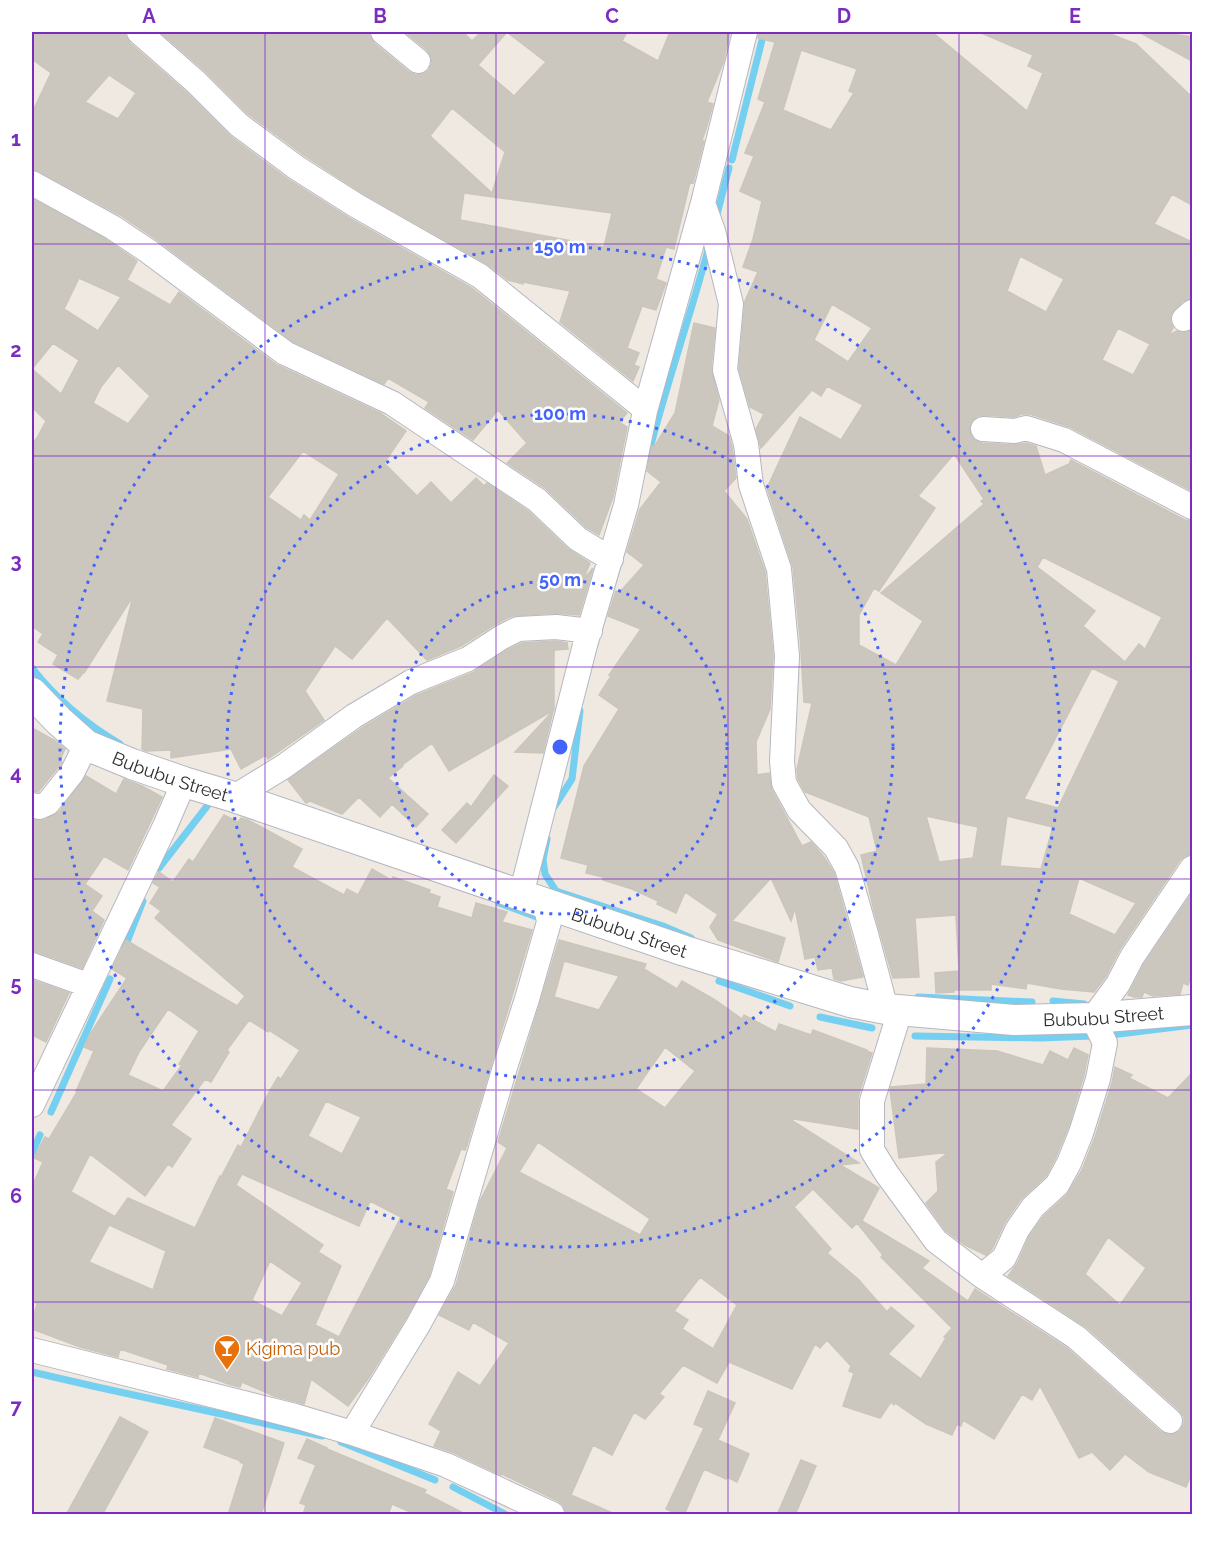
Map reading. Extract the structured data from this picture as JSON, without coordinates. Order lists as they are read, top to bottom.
{
  "streets": {
    "street": ["Bububu Street"]
  },
  "places": {
    "bar": ["Kigima pub"]
  },
  "grid": {
    "columns": [
      "A",
      "B",
      "C",
      "D",
      "E"
    ],
    "rows": [
      "1",
      "2",
      "3",
      "4",
      "5",
      "6",
      "7"
    ]
  },
  "rings": ["150 m", "100 m", "50 m"]
}
